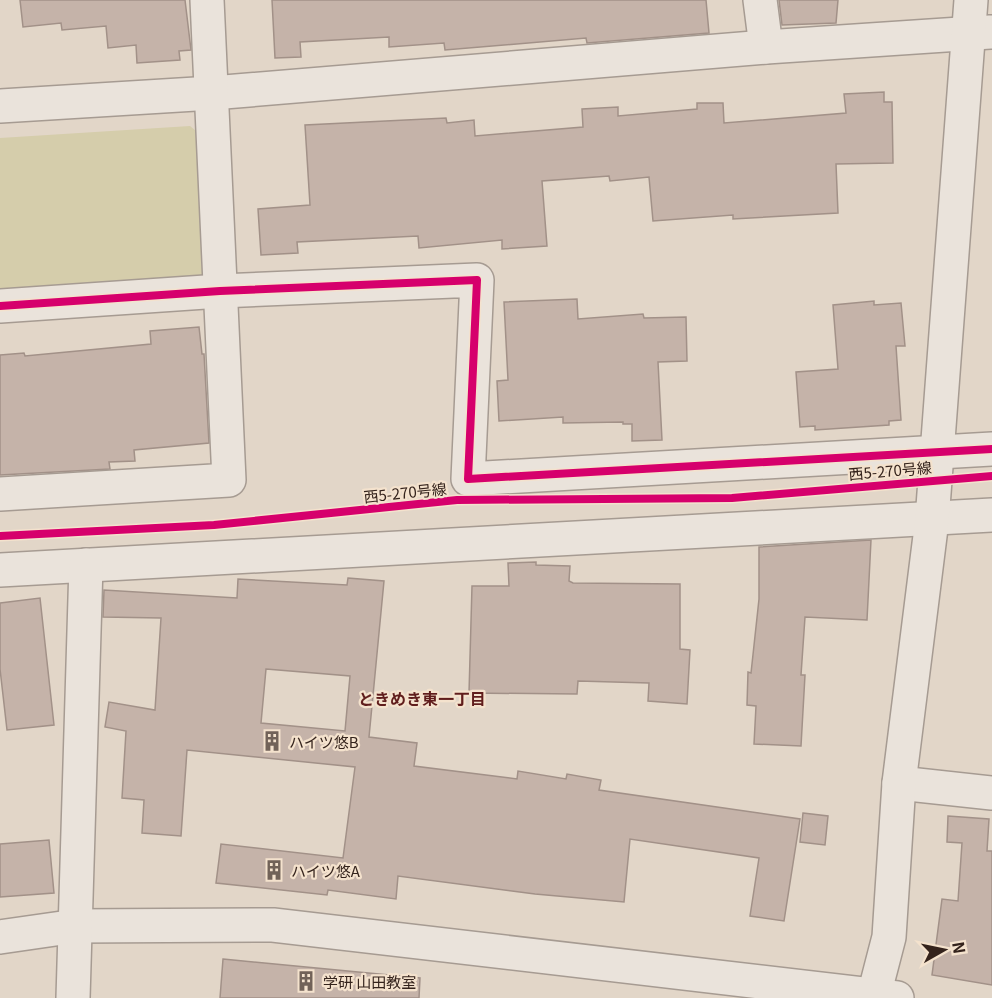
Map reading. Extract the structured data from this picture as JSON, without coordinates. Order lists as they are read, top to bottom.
{
  "streets": {
    "cycle path": ["西5-270号線"]
  },
  "districts": ["ときめき東一丁目"],
  "places": {
    "building": ["ハイツ悠B", "ハイツ悠A", "学研 山田教室"]
  },
  "north": "right"
}
